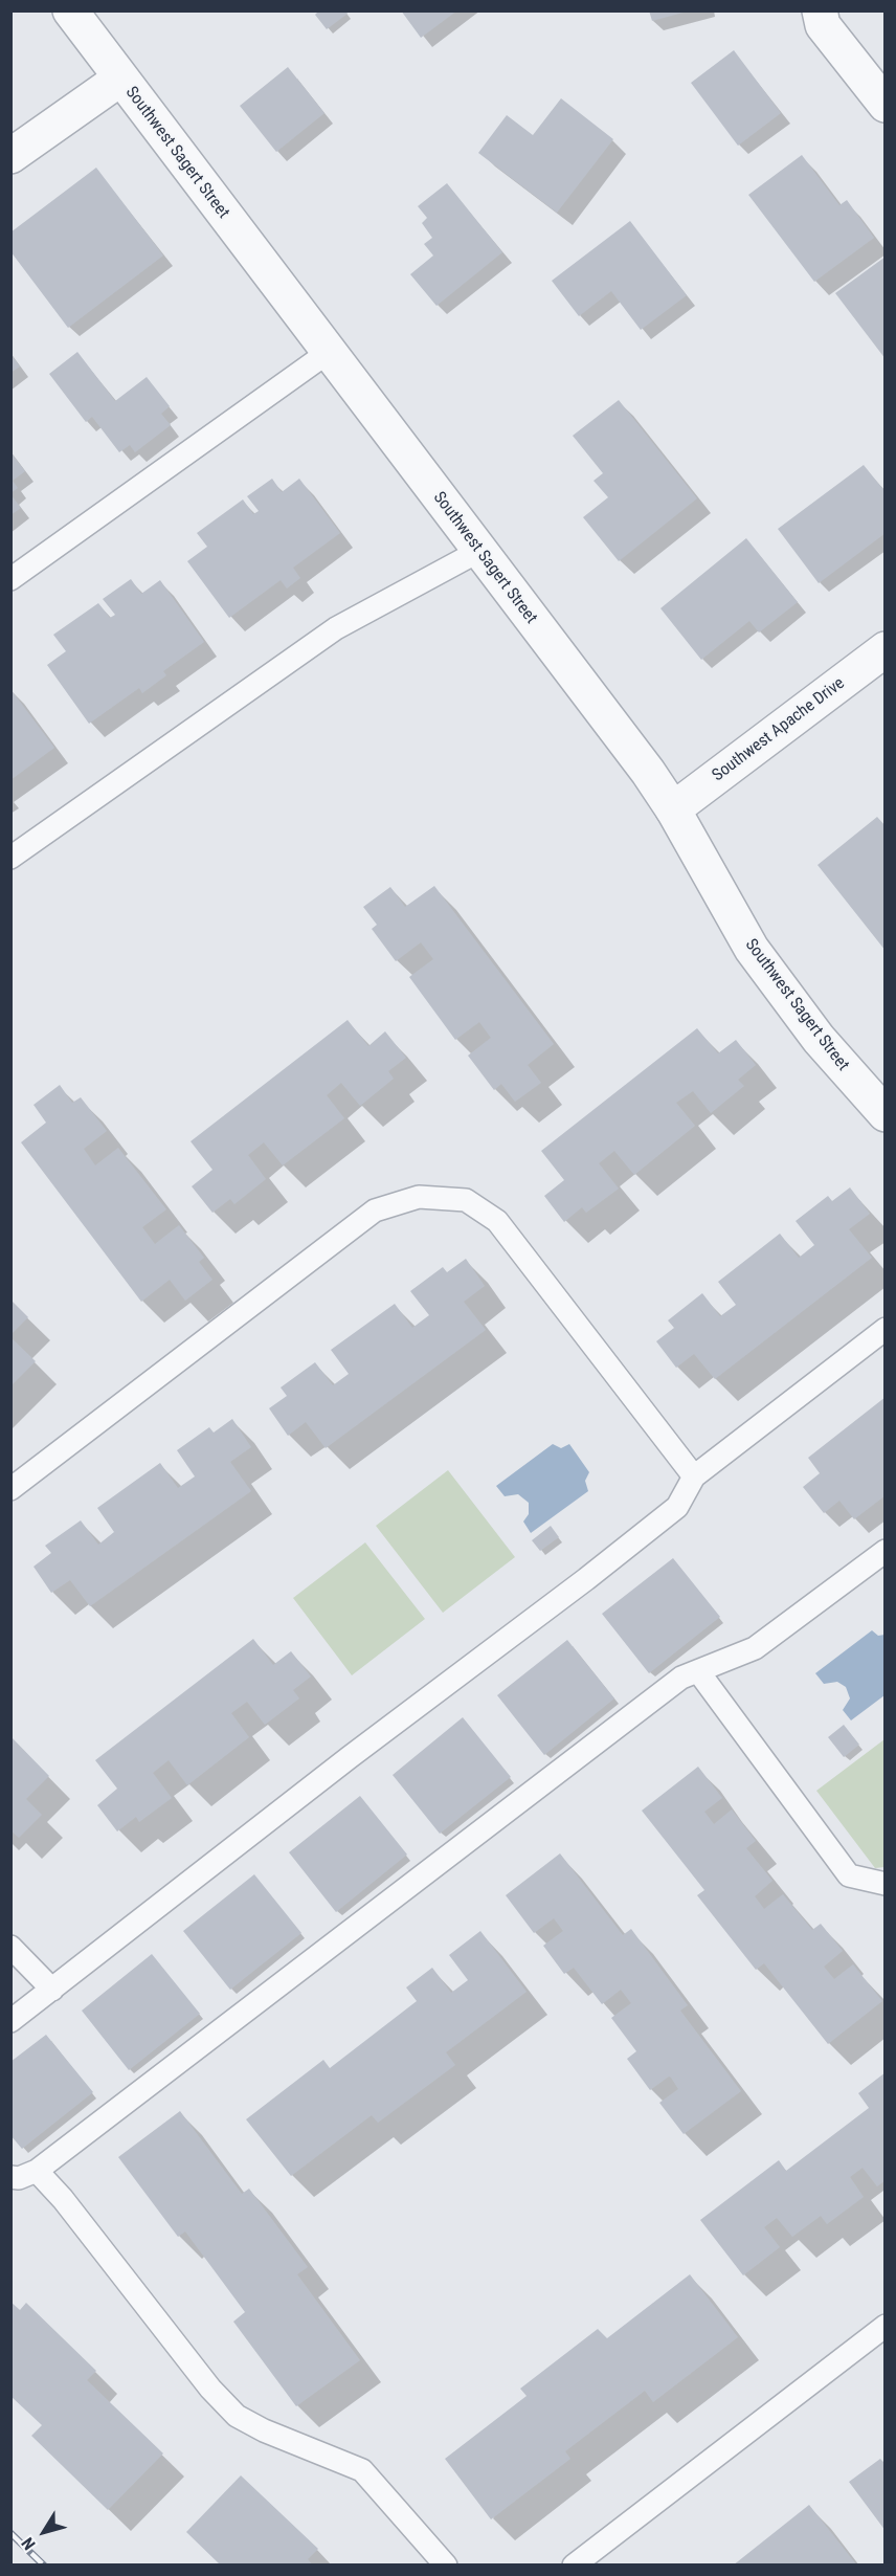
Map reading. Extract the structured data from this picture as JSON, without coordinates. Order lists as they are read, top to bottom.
{
  "streets": {
    "street": ["Southwest Sagert Street", "Southwest Apache Drive"]
  },
  "crossings": [
    ["Southwest Sagert Street", "Southwest Apache Drive"]
  ],
  "north": "bottom left"
}
